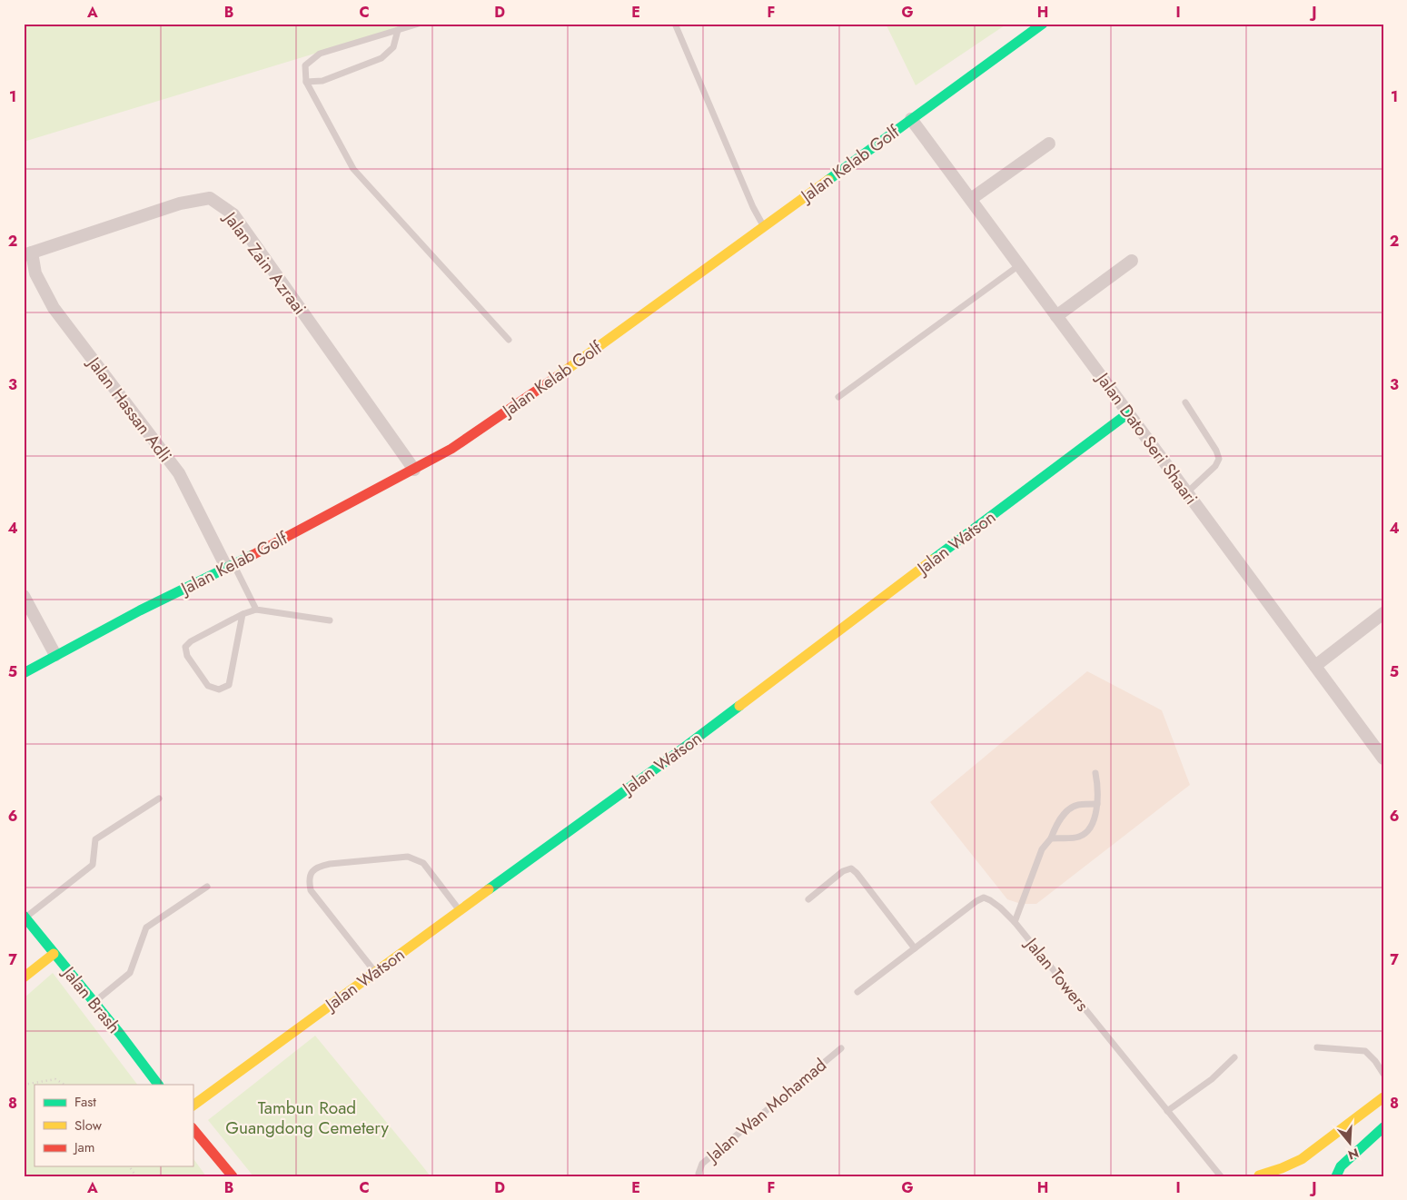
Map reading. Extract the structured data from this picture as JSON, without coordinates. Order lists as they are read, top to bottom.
{
  "streets": {
    "street": [
      "Jalan Kelab Golf",
      "Jalan Zain Azraai",
      "Jalan Hassan Adli",
      "Jalan Dato Seri Shaari",
      "Jalan Watson",
      "Jalan Brash"
    ],
    "lane": ["Jalan Towers", "Jalan Wan Mohamad"]
  },
  "crossings": [
    ["Jalan Kelab Golf", "Jalan Zain Azraai"],
    ["Jalan Kelab Golf", "Jalan Hassan Adli"],
    ["Jalan Kelab Golf", "Jalan Dato Seri Shaari"],
    ["Jalan Zain Azraai", "Jalan Hassan Adli"],
    ["Jalan Dato Seri Shaari", "Jalan Watson"]
  ],
  "parks": ["Tambun Road Guangdong Cemetery"],
  "legend": ["Fast", "Slow", "Jam"],
  "north": "bottom",
  "grid": {
    "columns": [
      "A",
      "B",
      "C",
      "D",
      "E",
      "F",
      "G",
      "H",
      "I",
      "J"
    ],
    "rows": [
      "1",
      "2",
      "3",
      "4",
      "5",
      "6",
      "7",
      "8"
    ]
  }
}
